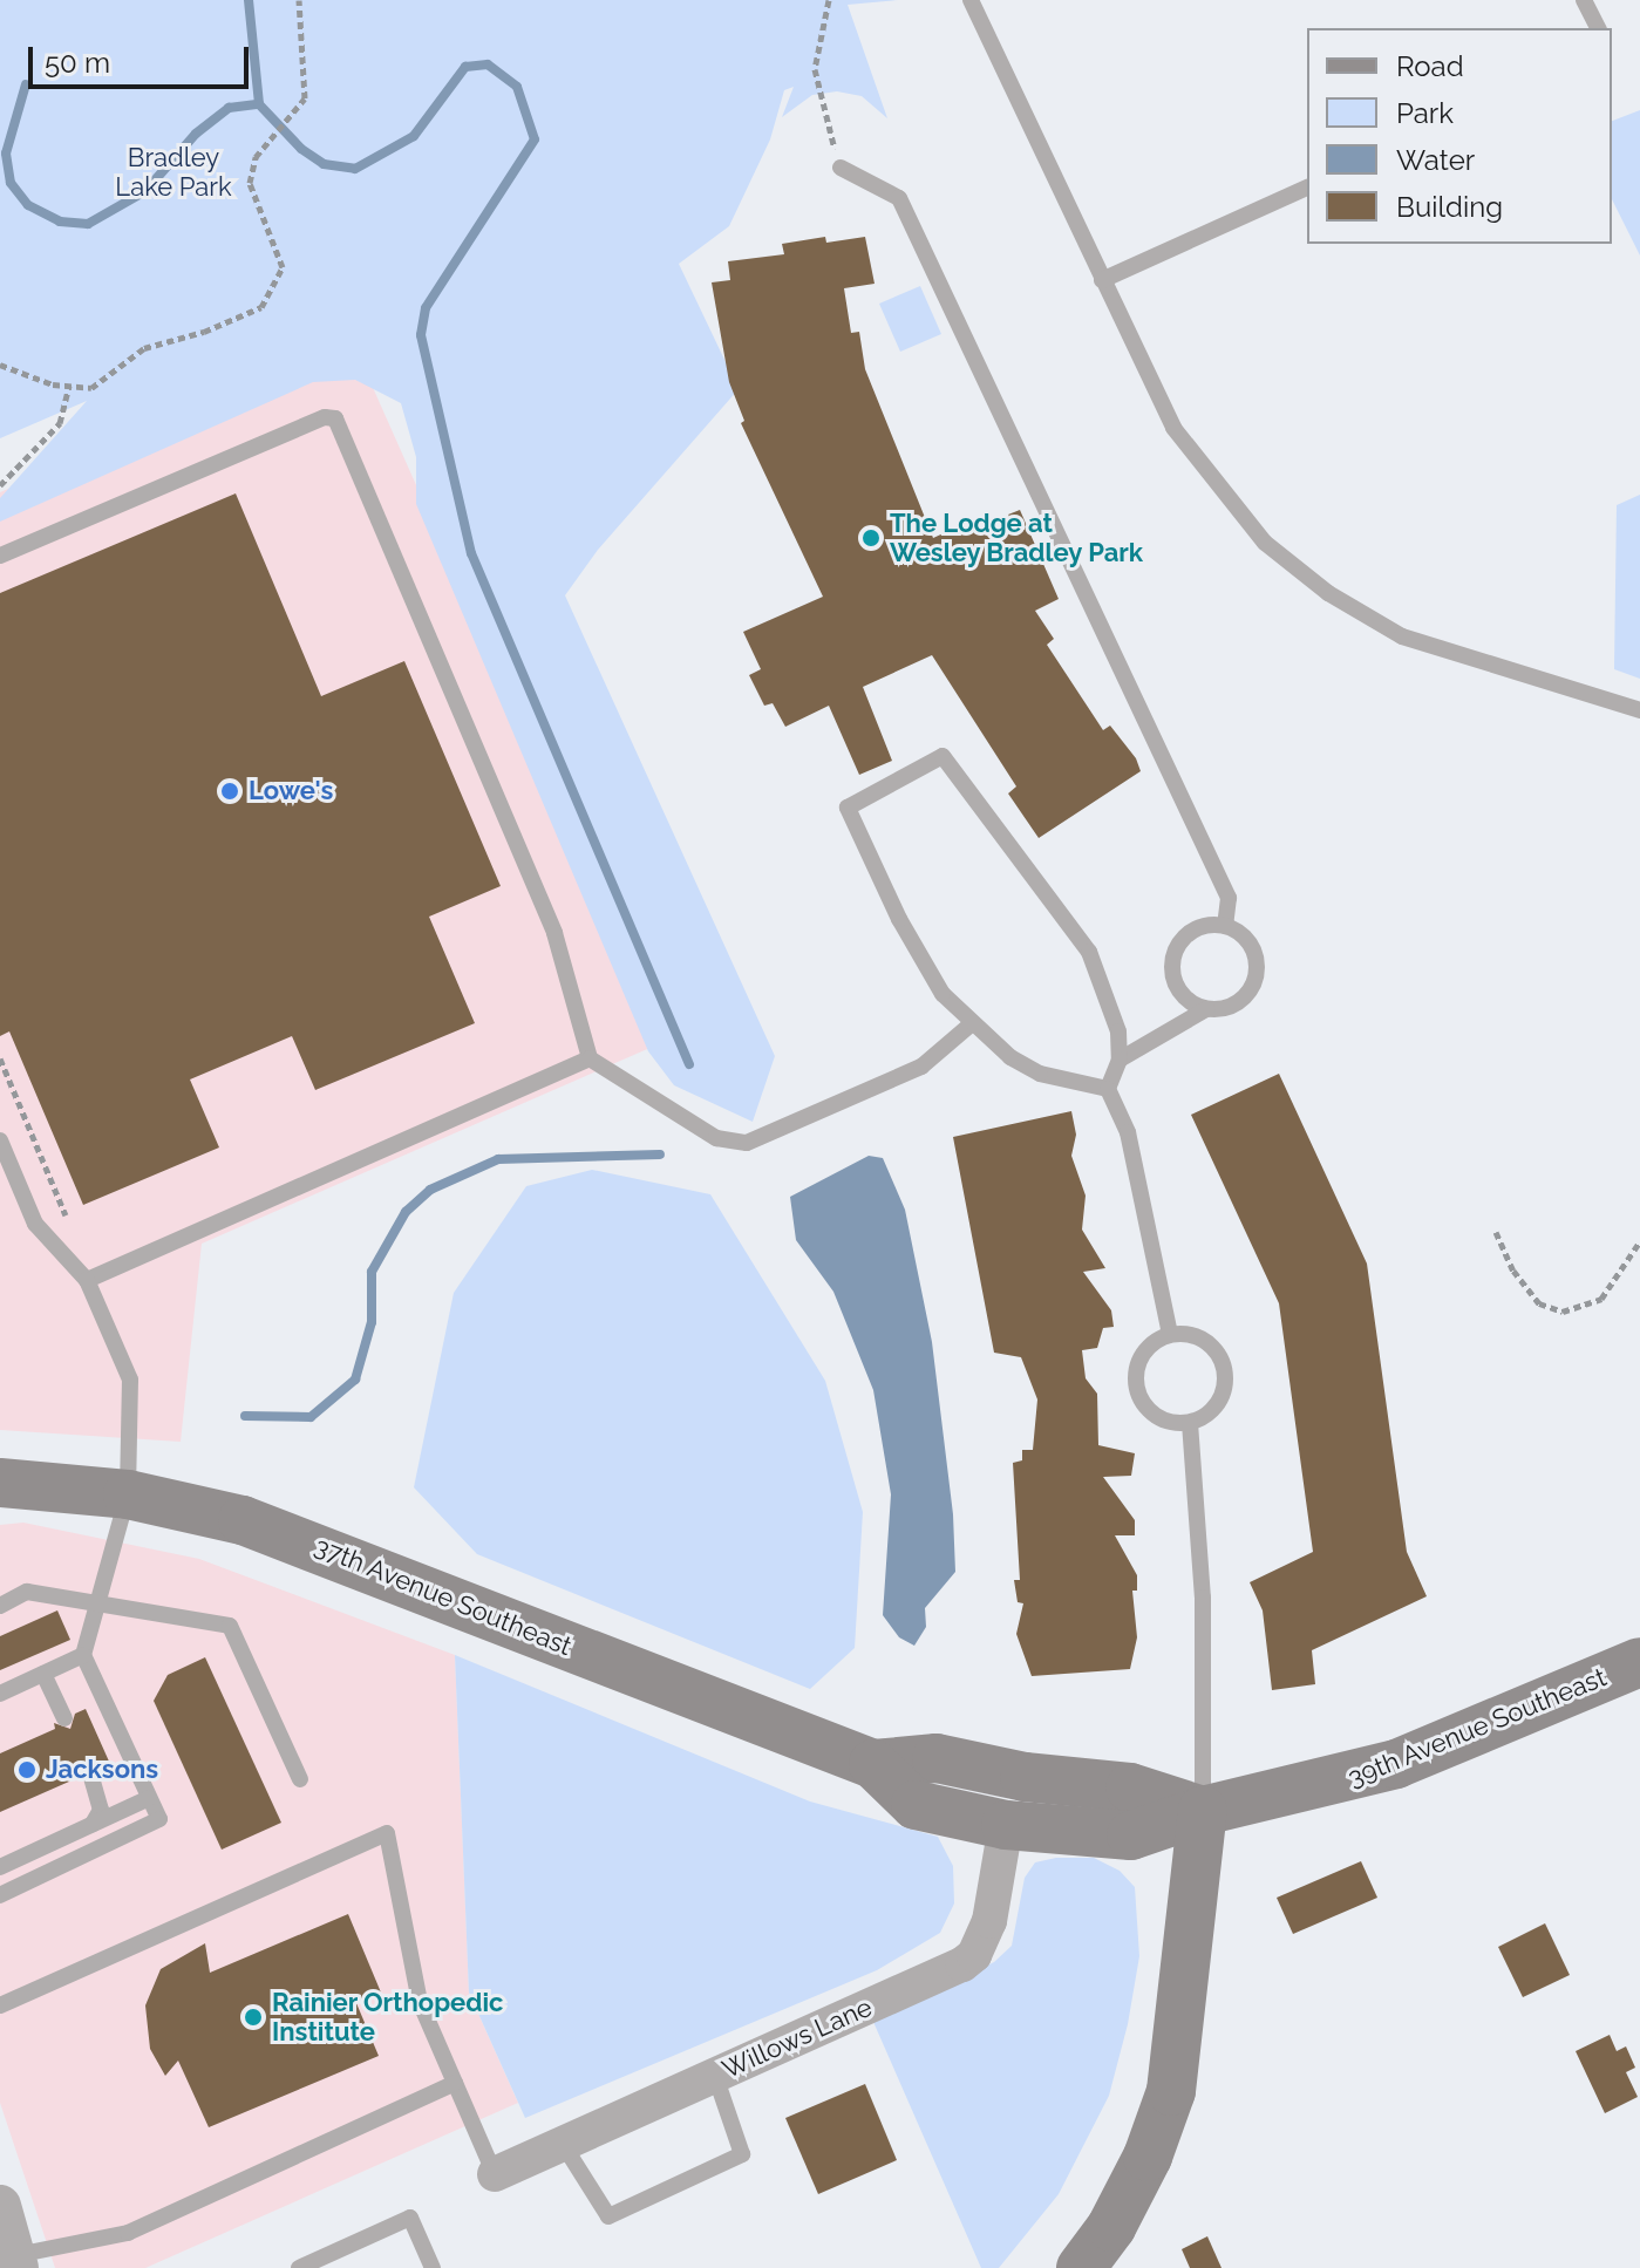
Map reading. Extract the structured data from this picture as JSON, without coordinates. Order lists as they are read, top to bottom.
{
  "streets": {
    "main road": ["37th Avenue Southeast", "39th Avenue Southeast"],
    "street": ["Willows Lane"]
  },
  "crossings": [
    ["37th Avenue Southeast", "39th Avenue Southeast"],
    ["37th Avenue Southeast", "Willows Lane"],
    ["39th Avenue Southeast", "Willows Lane"]
  ],
  "parks": ["Bradley Lake Park"],
  "places": [
    "The Lodge at Wesley Bradley Park",
    "Lowe's",
    "Jacksons",
    "Rainier Orthopedic Institute"
  ],
  "legend": [
    "Road",
    "Park",
    "Water",
    "Building"
  ],
  "scale_bar": "50 m"
}
